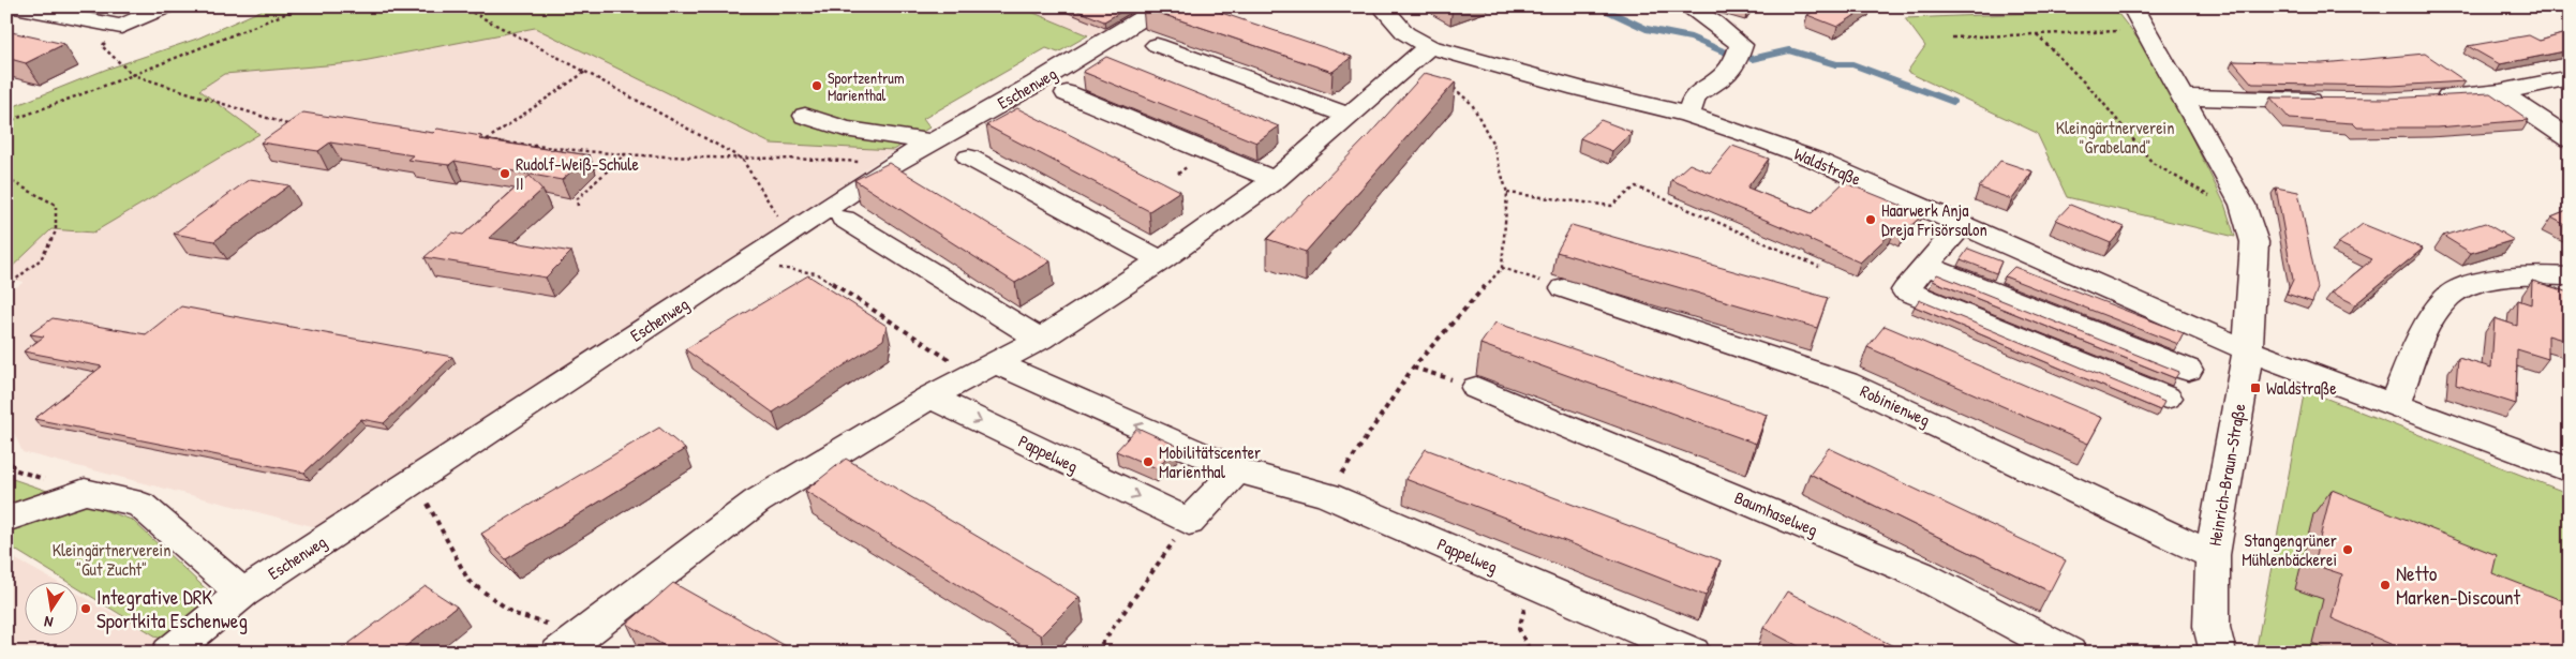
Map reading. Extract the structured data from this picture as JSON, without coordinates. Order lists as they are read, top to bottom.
{
  "streets": {
    "street": [
      "Eschenweg",
      "Waldstraße",
      "Robinienweg",
      "Pappelweg",
      "Heinrich-Braun-Straße",
      "Baumhaselweg"
    ]
  },
  "crossings": [
    ["Waldstraße", "Heinrich-Braun-Straße"],
    ["Robinienweg", "Heinrich-Braun-Straße"]
  ],
  "parks": ["Kleingärtnerverein \"Grabeland\"", "Kleingärtnerverein \"Gut Zucht\""],
  "places": {
    "other": [
      "Sportzentrum Marienthal",
      "Rudolf-Weiß-Schule II",
      "Haarwerk Anja Dreja Frisörsalon",
      "Mobilitätscenter Marienthal",
      "Stangengrüner Mühlenbäckerei",
      "Netto Marken-Discount",
      "Integrative DRK Sportkita Eschenweg"
    ],
    "transit": ["Waldstraße"]
  },
  "north": "bottom"
}
